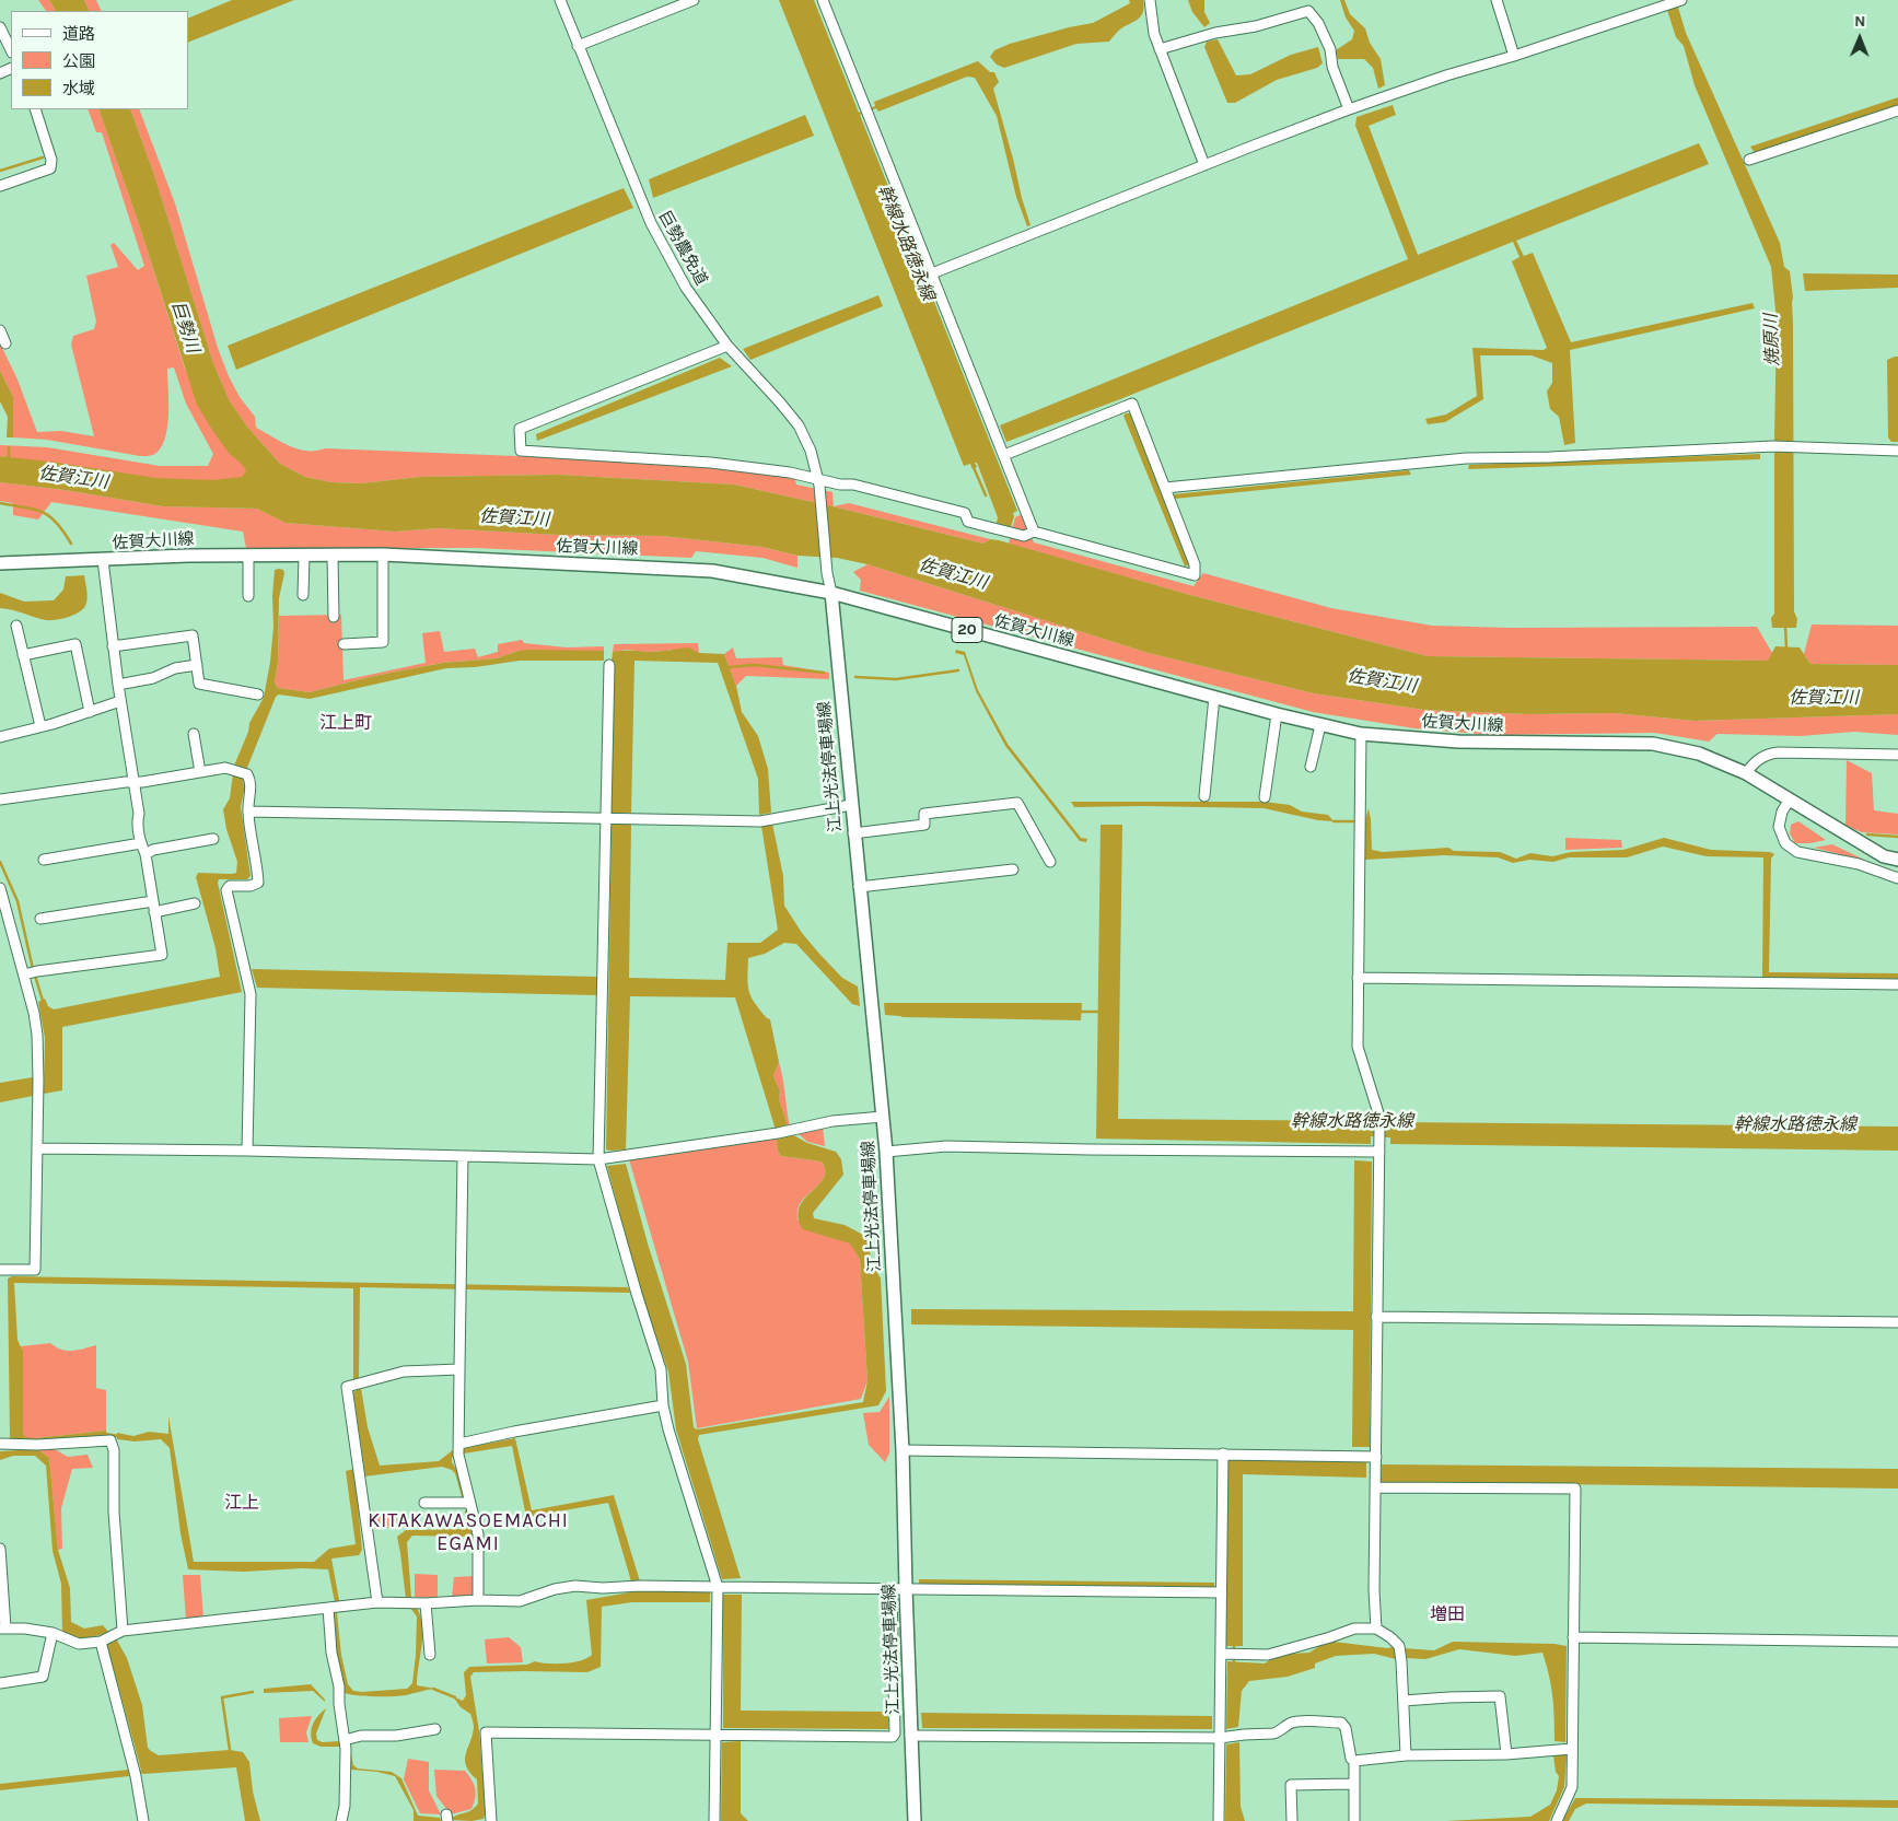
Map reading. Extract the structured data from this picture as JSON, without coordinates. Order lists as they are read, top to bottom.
{
  "streets": {
    "main road": ["佐賀大川線", "20", "江上光法停車場線"],
    "street": ["巨勢農免道"]
  },
  "crossings": [
    ["巨勢農免道", "佐賀大川線"],
    ["巨勢農免道", "江上光法停車場線"],
    ["佐賀大川線", "江上光法停車場線"]
  ],
  "districts": [
    "江上町",
    "江上",
    "KITAKAWASOEMACHI EGAMI",
    "増田"
  ],
  "water": [
    "幹線水路徳永線",
    "巨勢川",
    "焼原川",
    "佐賀江川"
  ],
  "legend": ["道路", "公園", "水域"],
  "north": "top"
}
